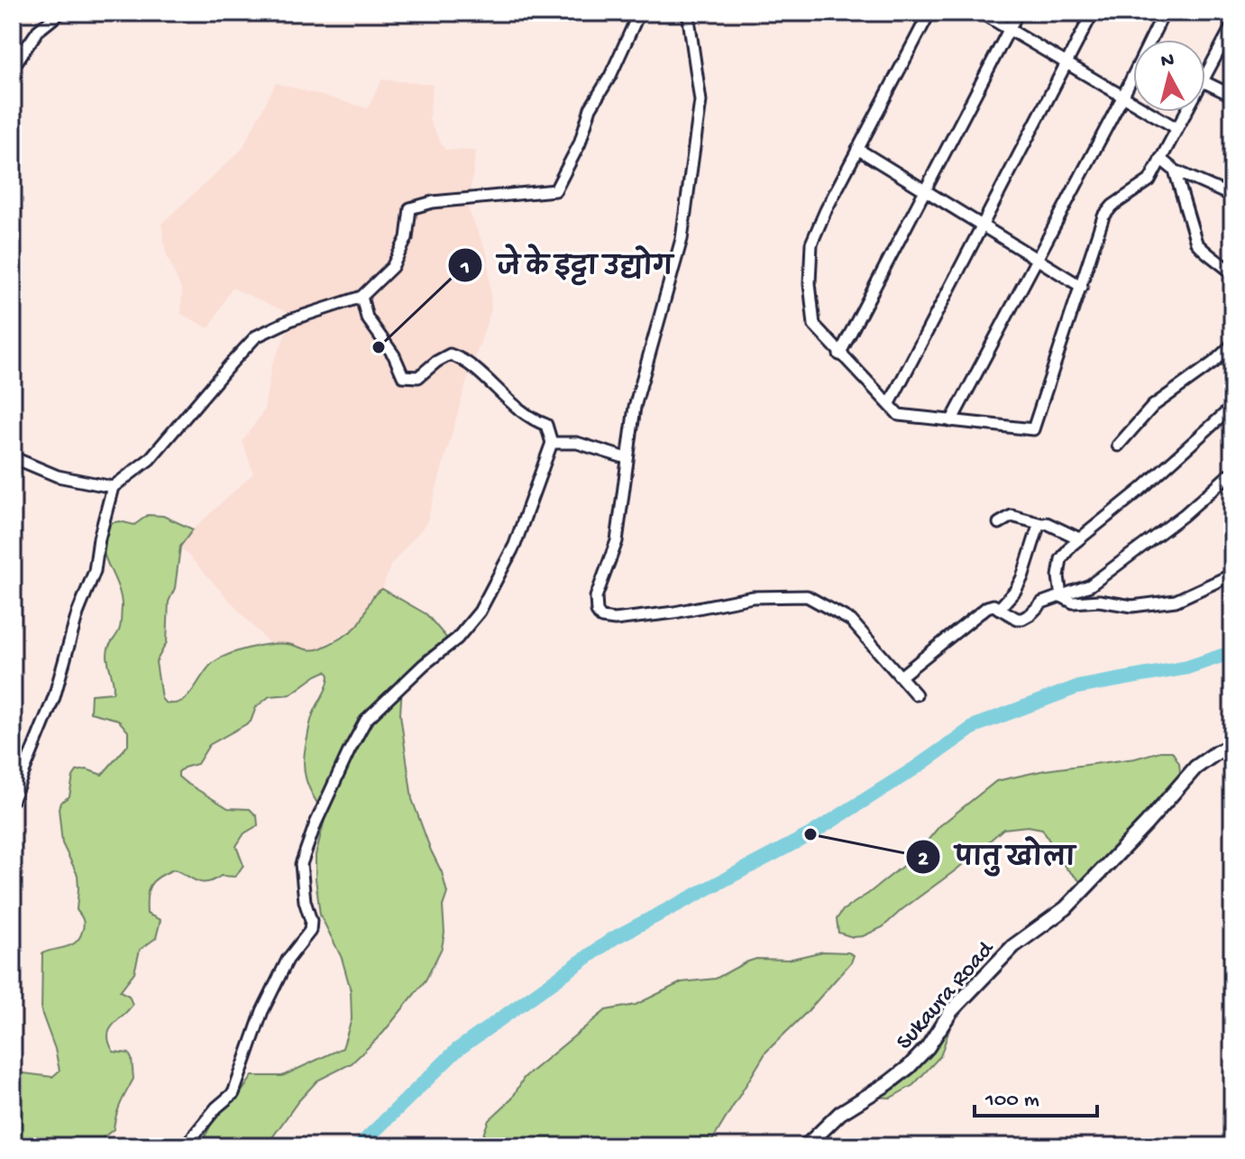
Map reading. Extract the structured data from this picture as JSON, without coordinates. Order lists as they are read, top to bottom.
{
  "streets": {
    "street": ["Sukaura Road"]
  },
  "places": ["जे के इट्टा उद्योग", "पातु खोला"],
  "scale_bar": "100 m",
  "north": "top"
}
